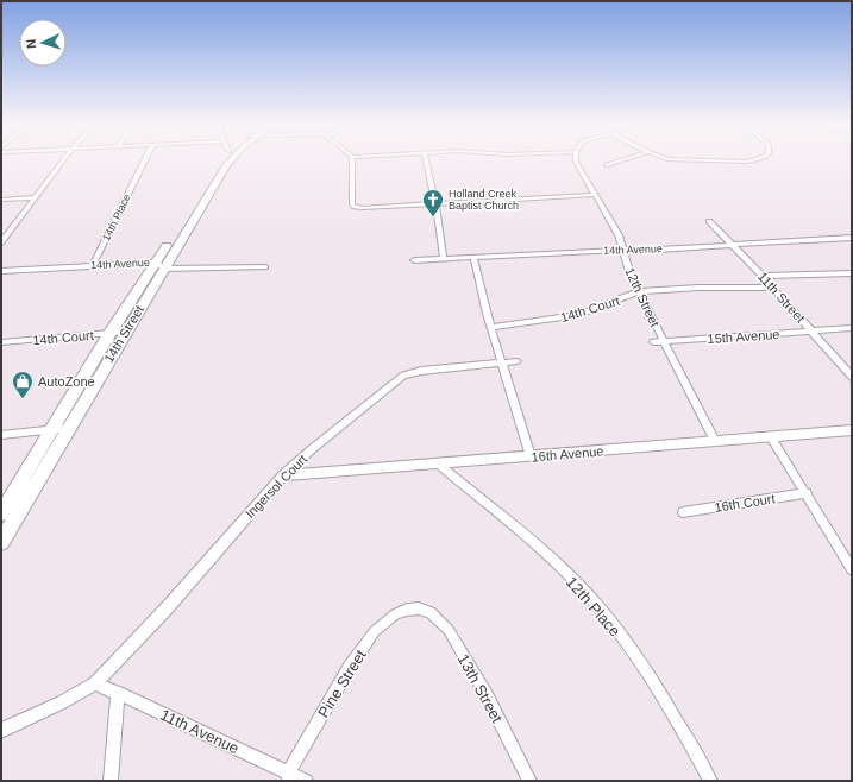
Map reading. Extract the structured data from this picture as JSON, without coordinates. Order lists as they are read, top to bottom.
{
  "streets": {
    "main road": ["14th Street"],
    "street": [
      "14th Place",
      "14th Avenue",
      "12th Street",
      "11th Street",
      "14th Court",
      "15th Avenue",
      "16th Avenue",
      "Ingersol Court",
      "16th Court",
      "12th Place",
      "Pine Street",
      "13th Street",
      "11th Avenue"
    ]
  },
  "crossings": [
    ["14th Place", "14th Avenue"],
    ["14th Avenue", "12th Street"],
    ["14th Avenue", "11th Street"],
    ["14th Avenue", "14th Street"],
    ["12th Street", "14th Court"],
    ["12th Street", "15th Avenue"],
    ["12th Street", "16th Avenue"],
    ["11th Street", "14th Court"],
    ["11th Street", "15th Avenue"],
    ["14th Court", "14th Street"],
    ["16th Avenue", "Ingersol Court"],
    ["16th Avenue", "12th Place"],
    ["Ingersol Court", "11th Avenue"],
    ["Pine Street", "13th Street"],
    ["Pine Street", "11th Avenue"]
  ],
  "places": {
    "church": ["Holland Creek Baptist Church"],
    "shop": ["AutoZone"]
  },
  "north": "left"
}
